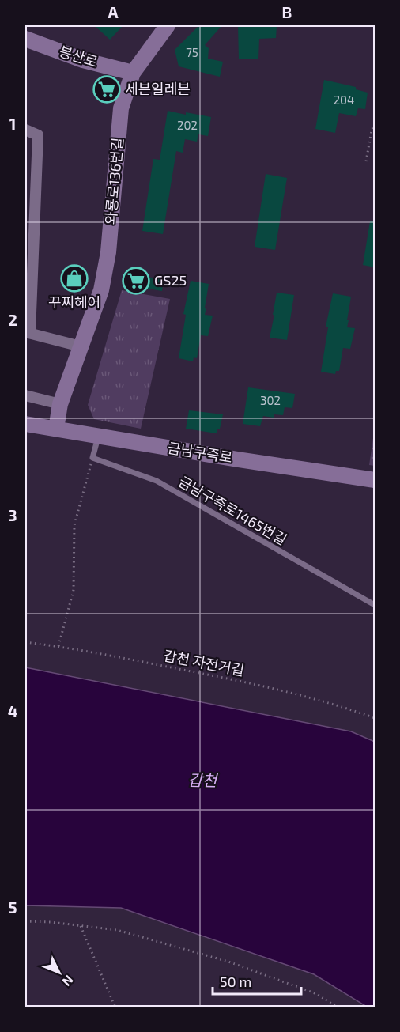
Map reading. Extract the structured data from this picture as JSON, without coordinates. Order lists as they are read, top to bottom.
{
  "streets": {
    "main road": ["봉산로", "와룡로136번길", "금남구즉로"],
    "lane": ["금남구즉로1465번길"],
    "path": ["갑천 자전거길"]
  },
  "crossings": [
    ["봉산로", "와룡로136번길"],
    ["와룡로136번길", "금남구즉로"]
  ],
  "water": ["갑천"],
  "places": {
    "supermarket": ["세븐일레븐", "GS25"],
    "shop": ["꾸찌헤어"]
  },
  "house_numbers": [
    "75",
    "204",
    "202",
    "302"
  ],
  "scale_bar": "50 m",
  "north": "bottom right",
  "grid": {
    "columns": ["A", "B"],
    "rows": [
      "1",
      "2",
      "3",
      "4",
      "5"
    ]
  }
}
